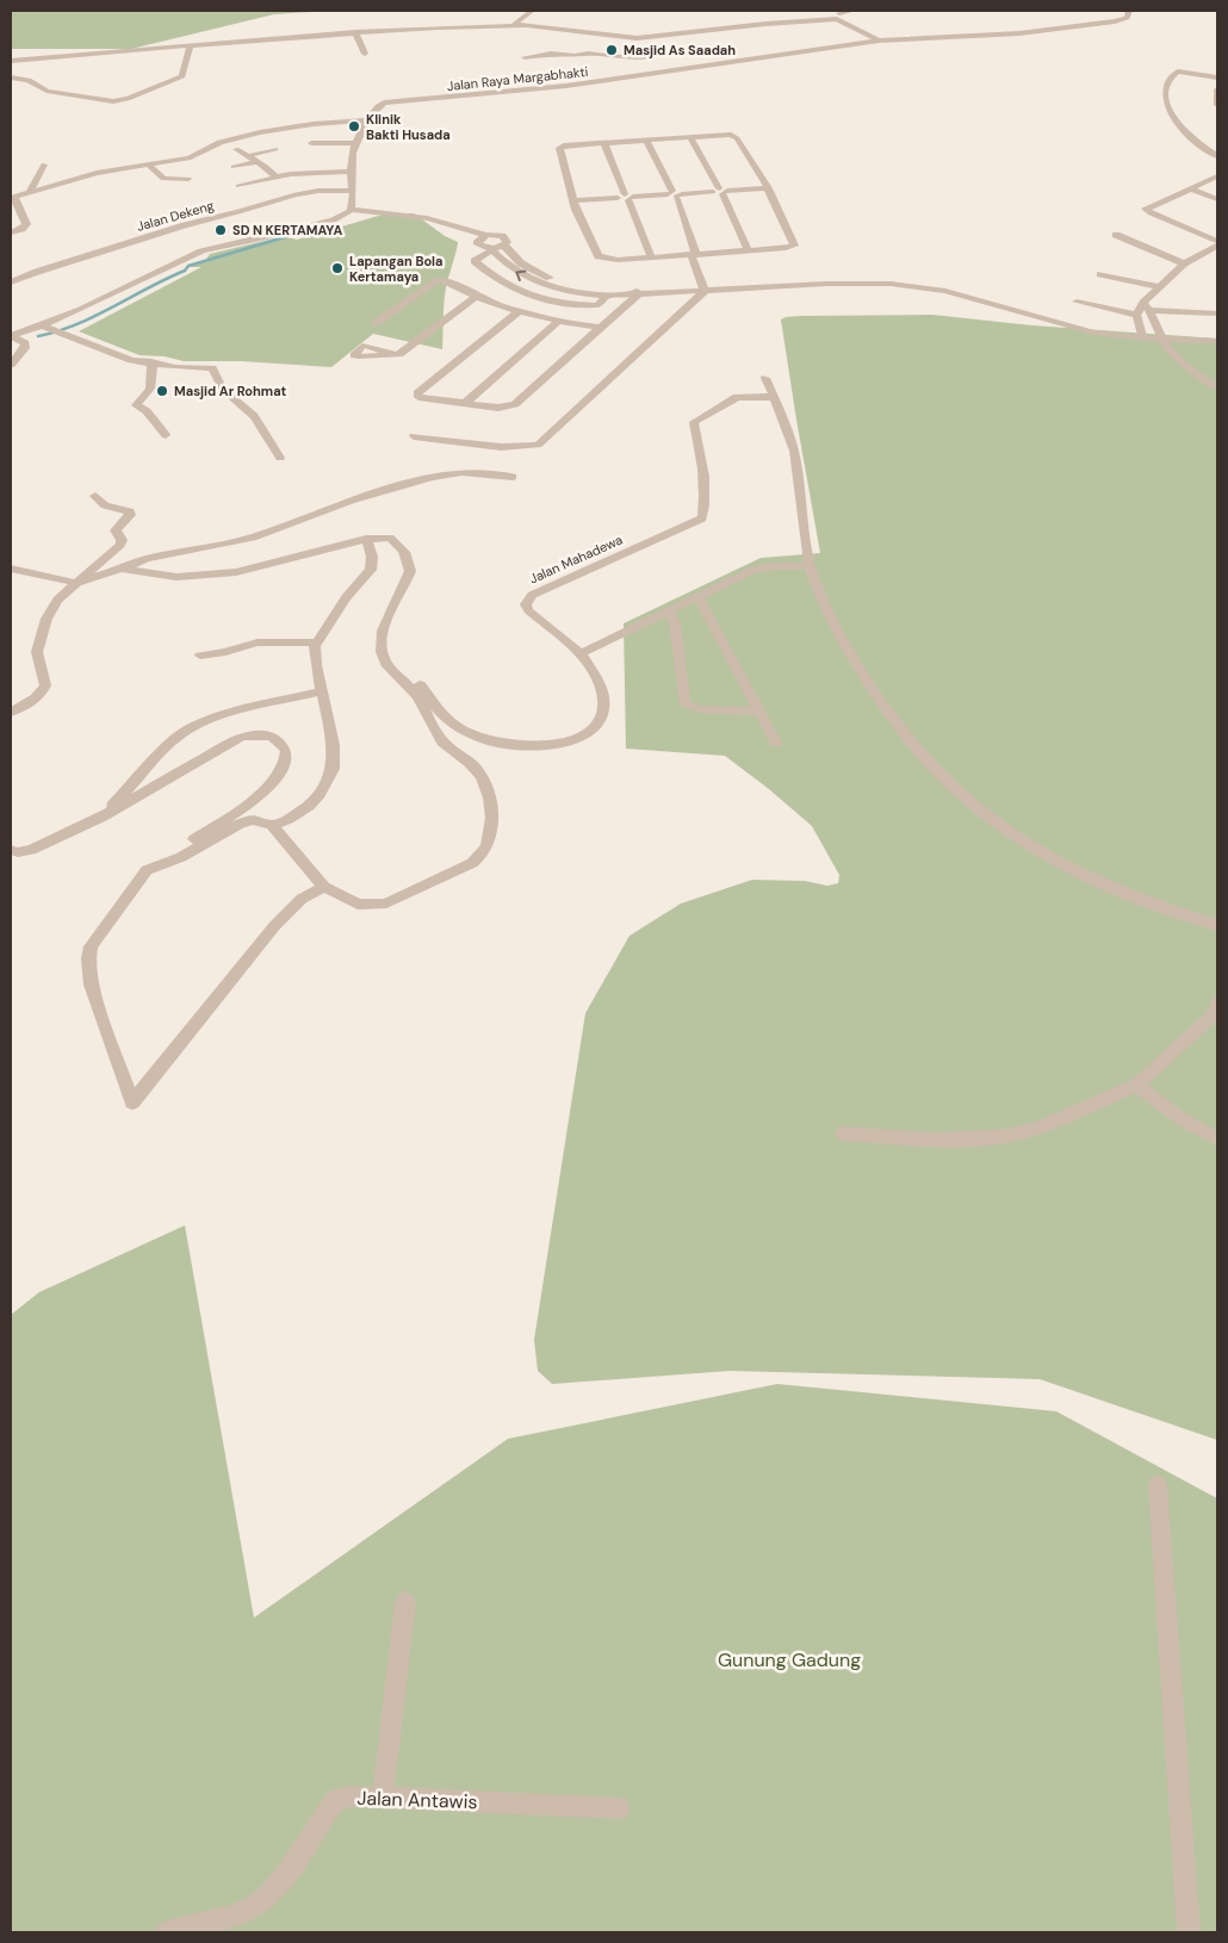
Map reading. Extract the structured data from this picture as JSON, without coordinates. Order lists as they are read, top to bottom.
{
  "streets": {
    "street": [
      "Jalan Raya Margabhakti",
      "Jalan Dekeng",
      "Jalan Mahadewa",
      "Jalan Antawis"
    ]
  },
  "crossings": [
    ["Jalan Raya Margabhakti", "Jalan Dekeng"]
  ],
  "parks": ["Gunung Gadung"],
  "places": [
    "Masjid As Saadah",
    "Klinik Bakti Husada",
    "SD N KERTAMAYA",
    "Lapangan Bola Kertamaya",
    "Masjid Ar Rohmat"
  ]
}
